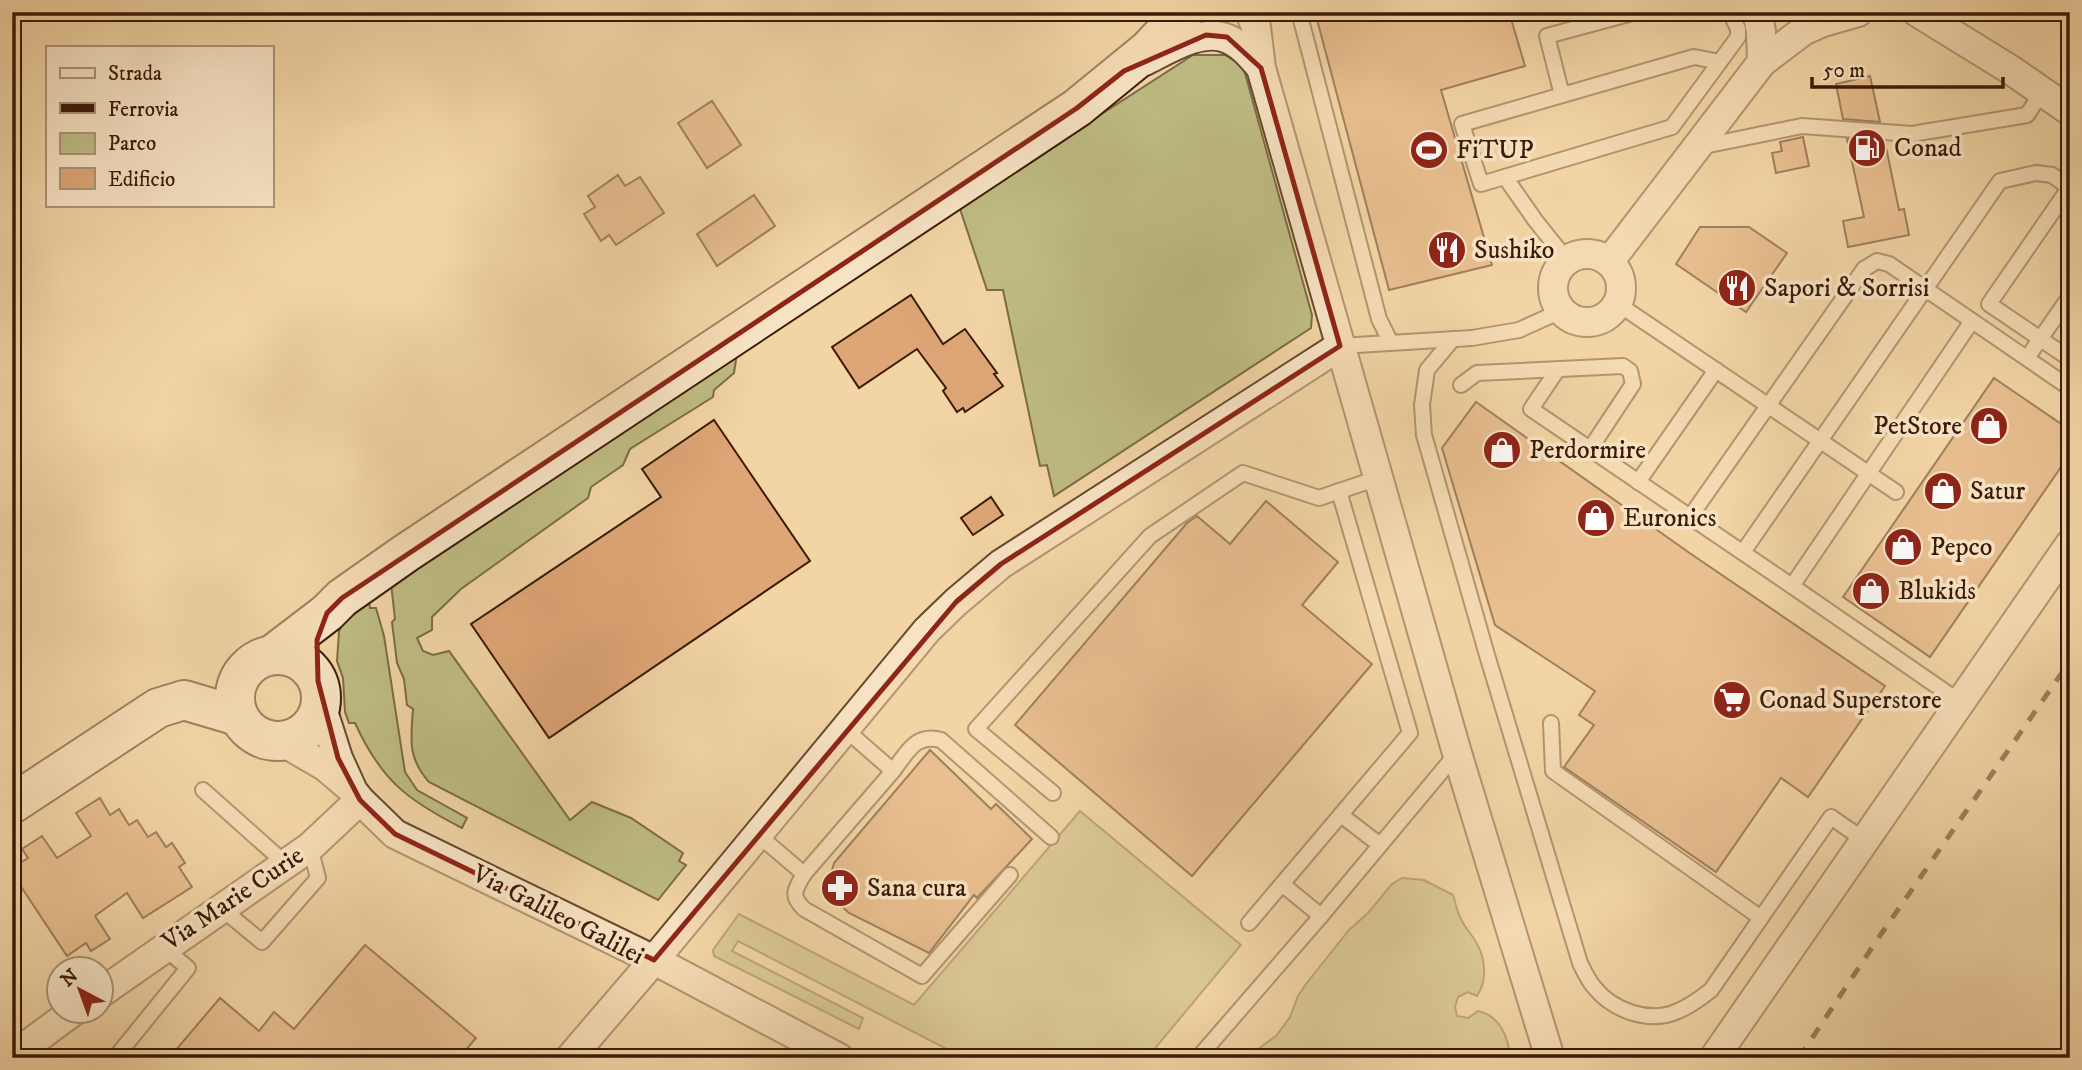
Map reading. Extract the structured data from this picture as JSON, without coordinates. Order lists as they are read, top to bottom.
{
  "streets": {
    "street": ["Via Marie Curie", "Via Galileo Galilei"]
  },
  "crossings": [
    ["Via Marie Curie", "Via Galileo Galilei"]
  ],
  "places": {
    "fuel station": ["Conad"],
    "sports": ["FiTUP"],
    "restaurant": ["Sushiko", "Sapori & Sorrisi"],
    "shop": [
      "PetStore",
      "Perdormire",
      "Satur",
      "Euronics",
      "Pepco",
      "Blukids"
    ],
    "supermarket": ["Conad Superstore"],
    "pharmacy": ["Sana cura"]
  },
  "legend": [
    "Strada",
    "Ferrovia",
    "Parco",
    "Edificio"
  ],
  "scale_bar": "50 m",
  "north": "top left"
}
